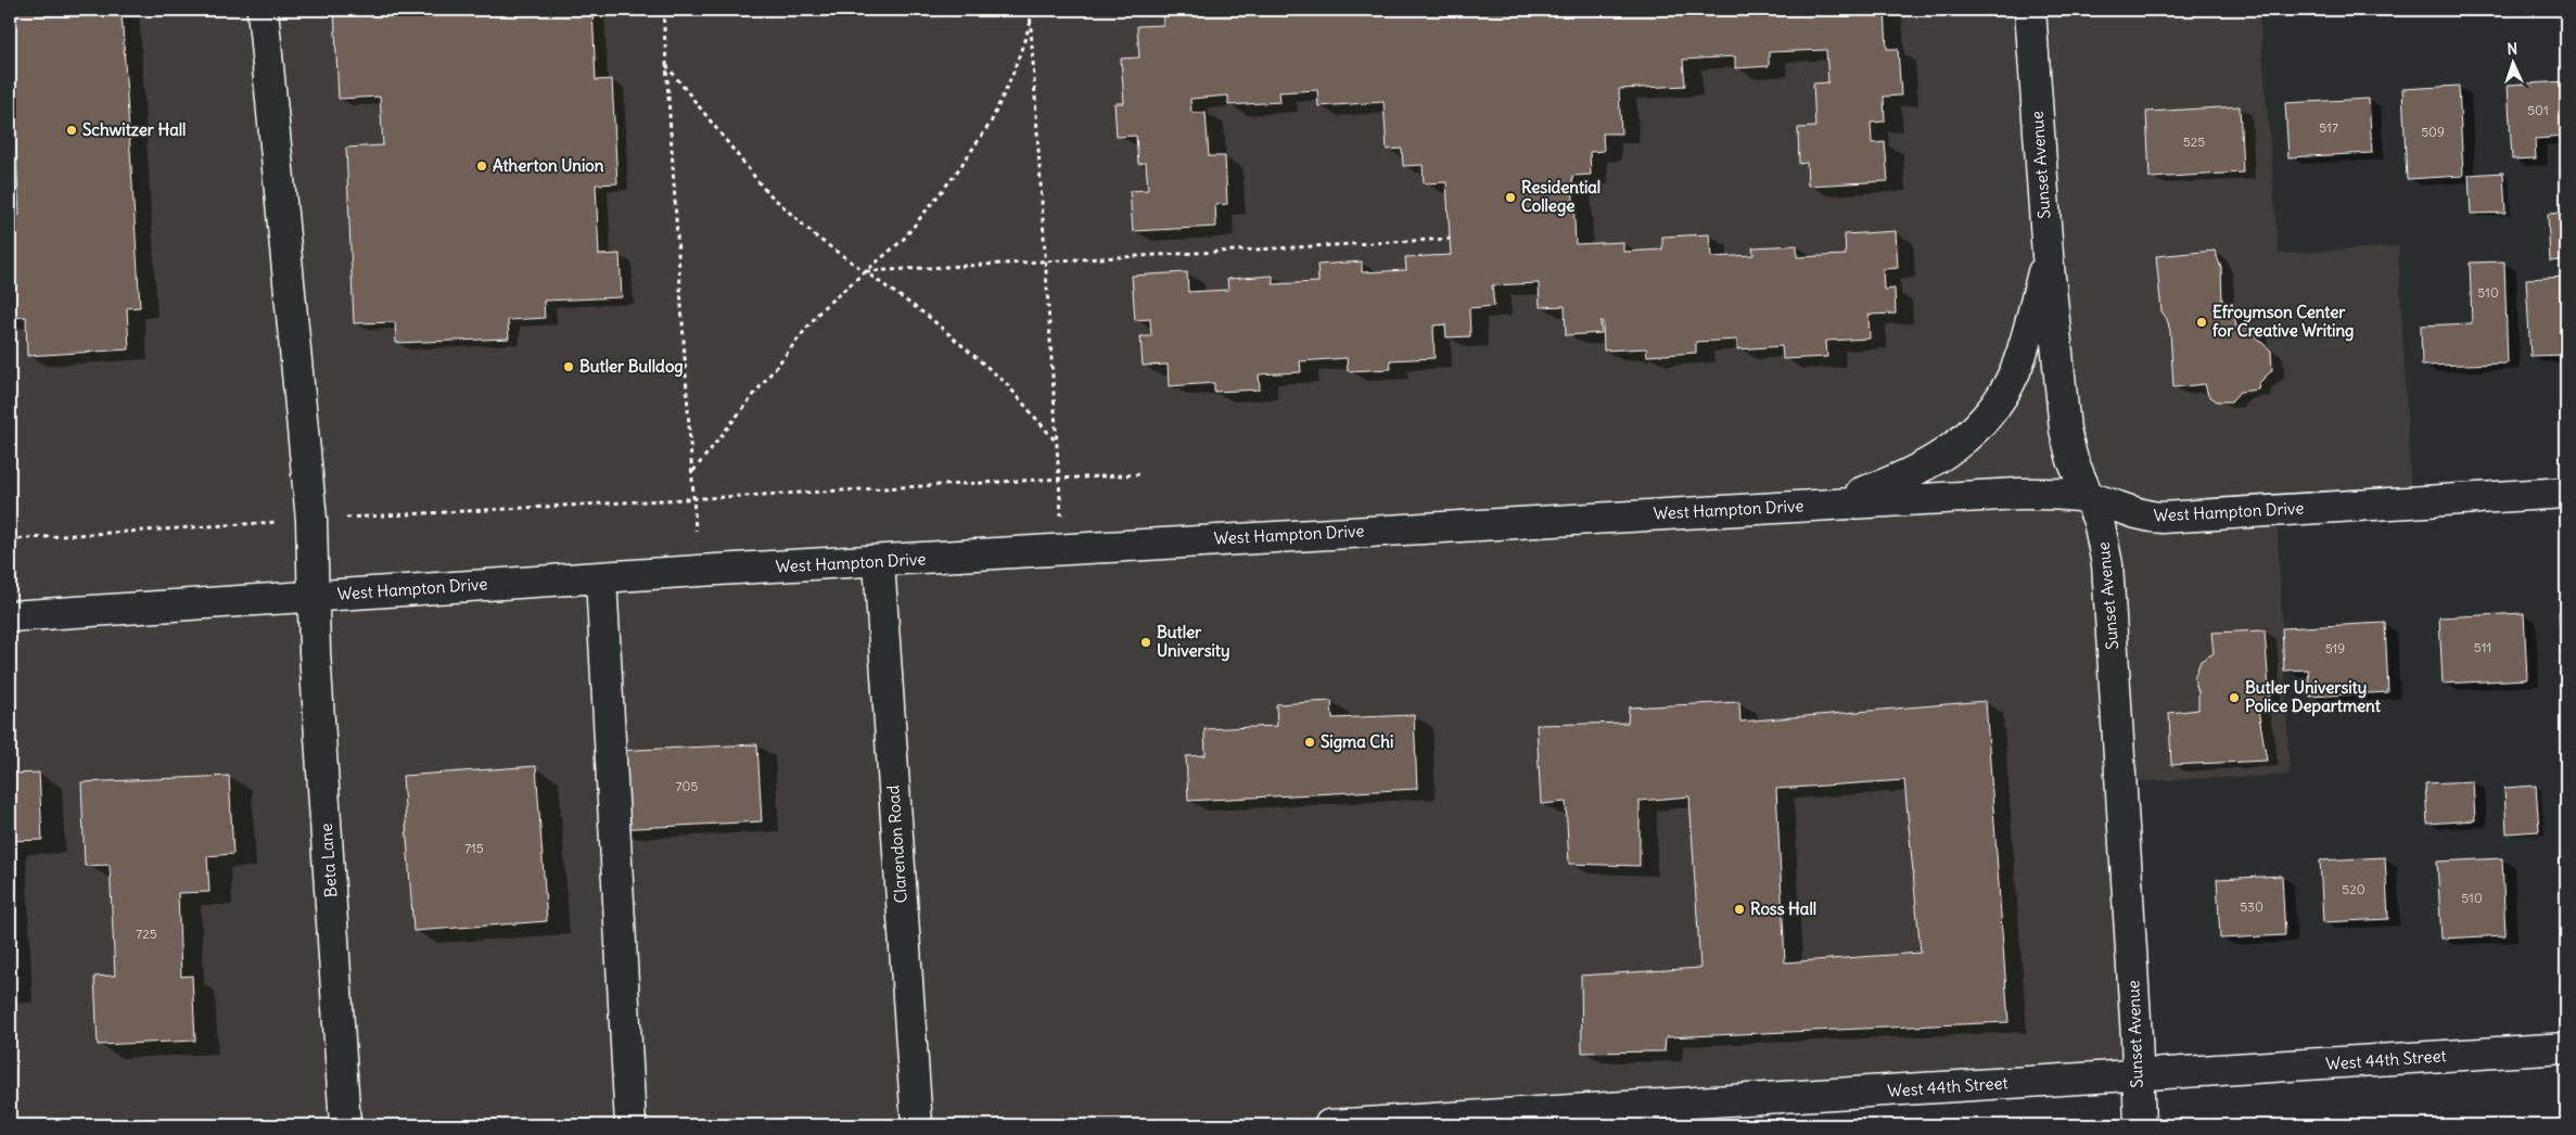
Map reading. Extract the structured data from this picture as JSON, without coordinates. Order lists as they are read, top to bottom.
{
  "streets": {
    "street": [
      "Sunset Avenue",
      "West Hampton Drive",
      "Clarendon Road",
      "Beta Lane",
      "West 44th Street"
    ]
  },
  "crossings": [
    ["Sunset Avenue", "West Hampton Drive"],
    ["Sunset Avenue", "West 44th Street"],
    ["West Hampton Drive", "Clarendon Road"],
    ["West Hampton Drive", "Beta Lane"]
  ],
  "places": [
    "Schwitzer Hall",
    "Atherton Union",
    "Residential College",
    "Efroymson Center for Creative Writing",
    "Butler Bulldog",
    "Butler University",
    "Butler University Police Department",
    "Sigma Chi",
    "Ross Hall"
  ],
  "house_numbers": [
    "501",
    "517",
    "509",
    "525",
    "510",
    "511",
    "519",
    "705",
    "715",
    "520",
    "510",
    "530",
    "725"
  ],
  "north": "top"
}
